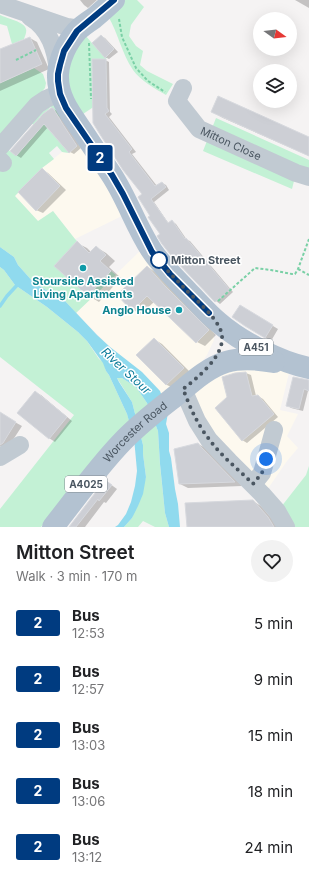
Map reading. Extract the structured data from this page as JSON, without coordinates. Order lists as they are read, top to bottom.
{
  "streets": {
    "main road": ["A451", "Worcester Road", "A4025"],
    "street": ["Mitton Close"]
  },
  "crossings": [
    ["A451", "A4025"],
    ["Worcester Road", "A4025"]
  ],
  "water": ["River Stour"],
  "places": ["Mitton Street", "Stourside Assisted Living Apartments", "Anglo House"],
  "lines": ["bus line 2"],
  "north": "right",
  "page": {
    "on_map": "2",
    "heading": ["Mitton Street", "Walk · 3 min · 170 m"],
    "list": [
      {
        "mark": "2",
        "name": "Bus",
        "note": "12:53",
        "value": "5 min"
      },
      {
        "mark": "2",
        "name": "Bus",
        "note": "12:57",
        "value": "9 min"
      },
      {
        "mark": "2",
        "name": "Bus",
        "note": "13:03",
        "value": "15 min"
      },
      {
        "mark": "2",
        "name": "Bus",
        "note": "13:06",
        "value": "18 min"
      },
      {
        "mark": "2",
        "name": "Bus",
        "note": "13:12",
        "value": "24 min"
      }
    ]
  }
}
